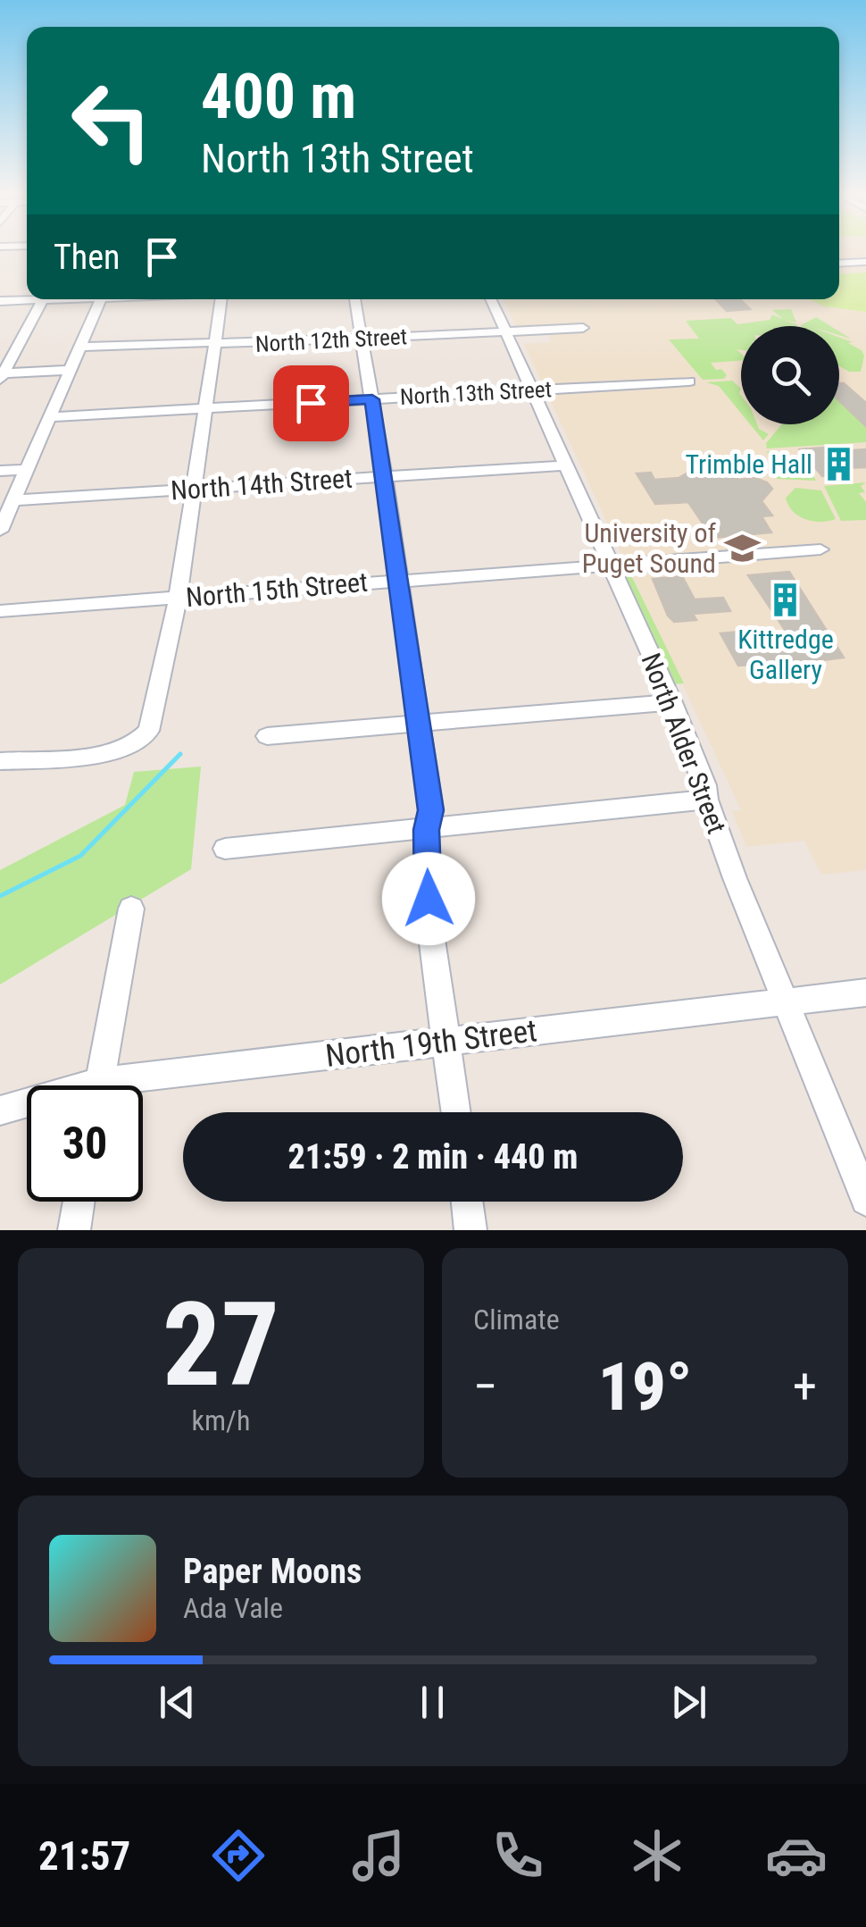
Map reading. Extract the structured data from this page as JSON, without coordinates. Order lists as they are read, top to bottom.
{
  "streets": {
    "street": [
      "North 12th Street",
      "North 13th Street",
      "North 14th Street",
      "North 15th Street",
      "North Alder Street",
      "North 19th Street"
    ]
  },
  "crossings": [
    ["North 12th Street", "North Alder Street"],
    ["North 13th Street", "North Alder Street"],
    ["North 14th Street", "North Alder Street"],
    ["North 15th Street", "North Alder Street"],
    ["North Alder Street", "North 19th Street"]
  ],
  "places": {
    "building": ["Trimble Hall", "Kittredge Gallery"],
    "school or university": ["University of Puget Sound"]
  },
  "page": {
    "turn": ["400 m", "North 13th Street"],
    "then": "Then",
    "limit": "30",
    "trip": "21:59 · 2 min · 440 m",
    "tile": [
      ["27", "km/h"],
      "Climate"
    ],
    "heat": ["−", "19°", "+"],
    "song": ["Paper Moons", "Ada Vale"],
    "tabs": "21:57"
  }
}
